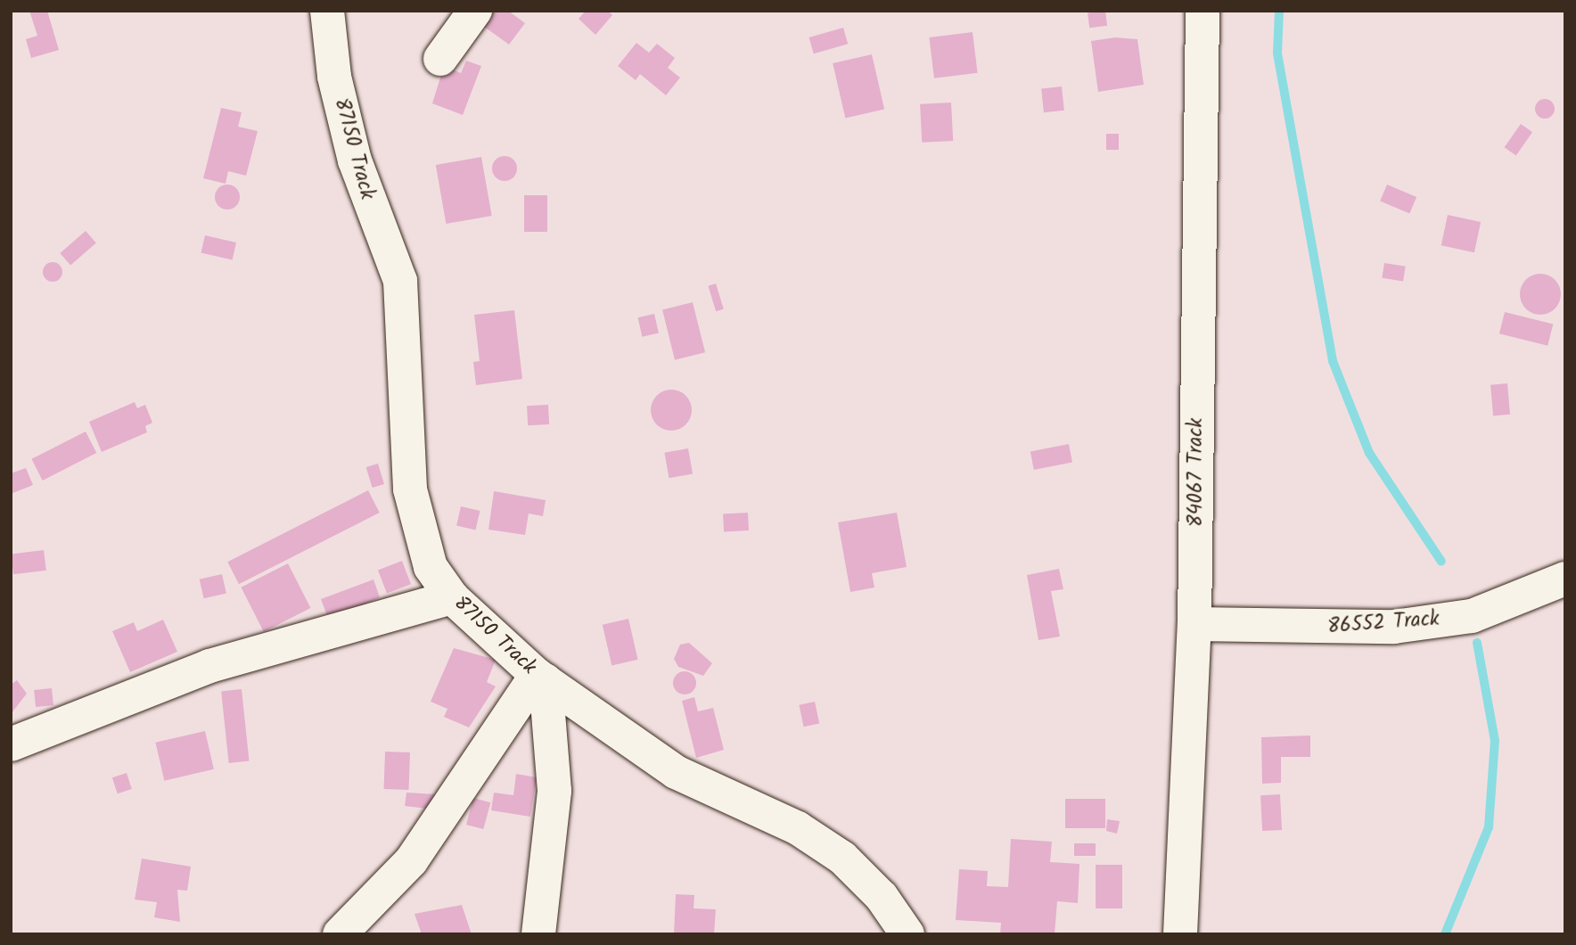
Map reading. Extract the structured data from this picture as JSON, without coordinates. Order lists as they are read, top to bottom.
{
  "streets": {
    "street": ["87150 Track", "84067 Track", "86552 Track"]
  },
  "crossings": [
    ["84067 Track", "86552 Track"]
  ]
}
